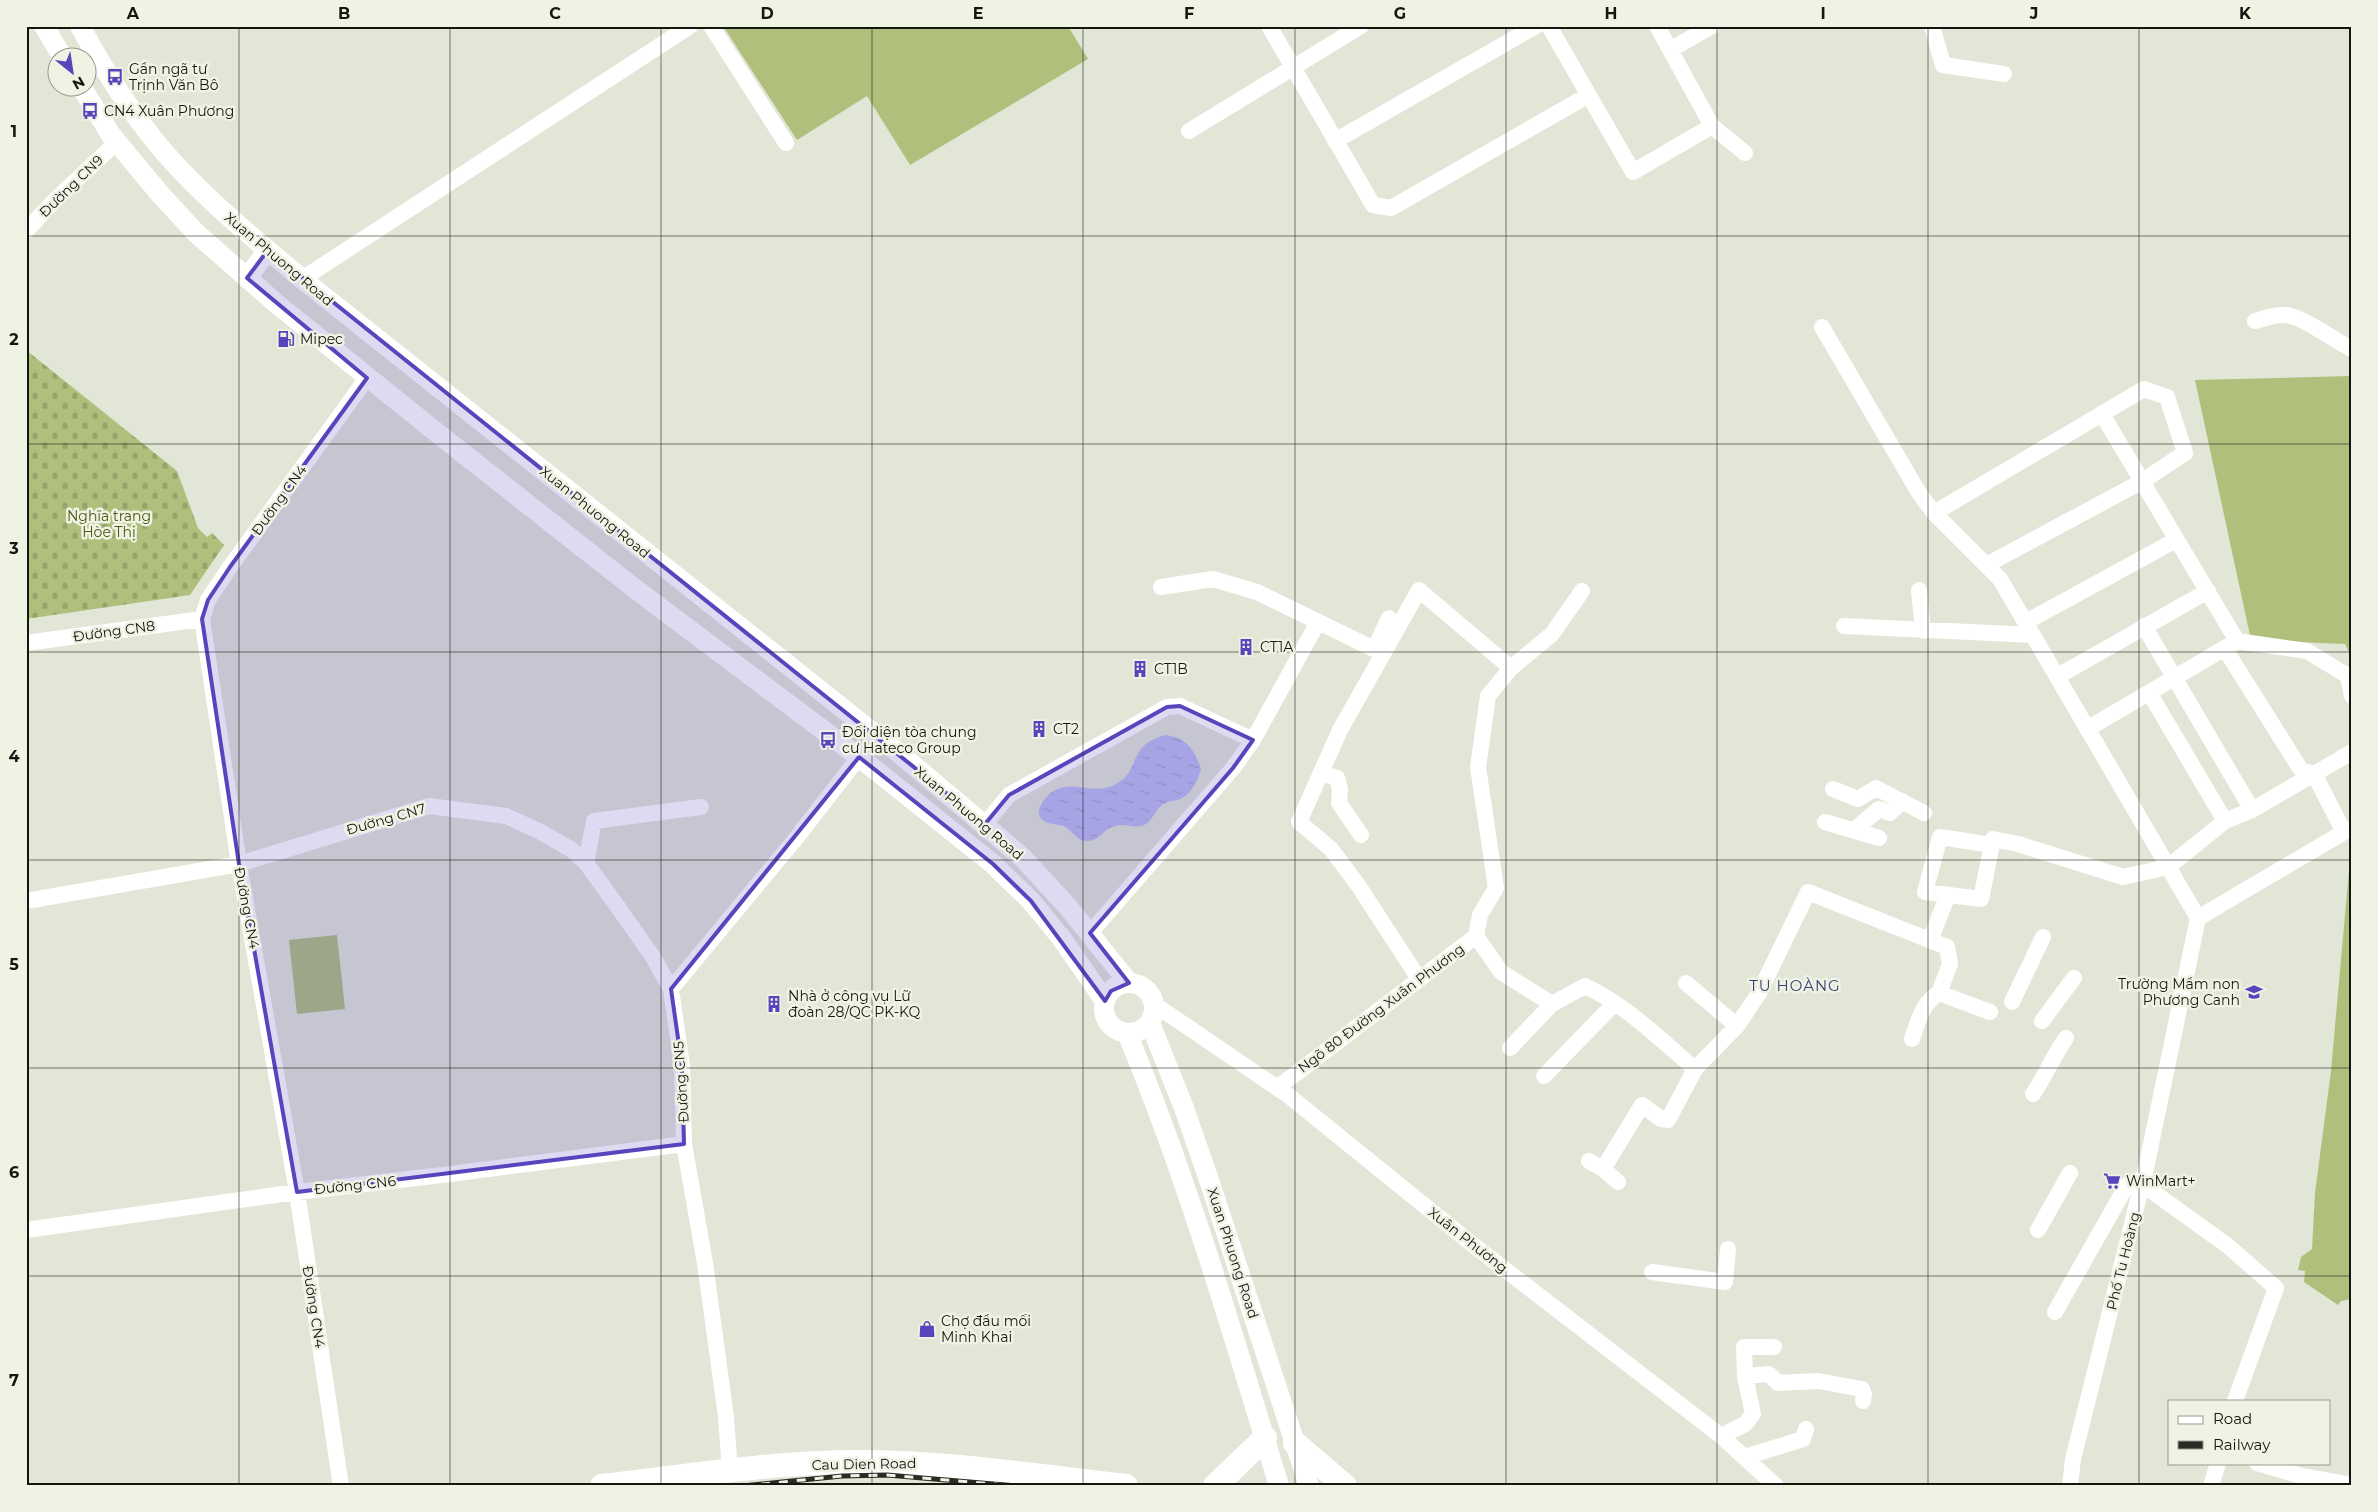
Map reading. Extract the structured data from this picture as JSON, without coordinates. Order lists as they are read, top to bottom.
{
  "streets": {
    "highway": ["Cau Dien Road"],
    "main road": ["Xuan Phuong Road"],
    "street": [
      "Đường CN9",
      "Đường CN4",
      "Đường CN8",
      "Đường CN7",
      "Ngõ 80 Đường Xuân Phương",
      "Đường CN5",
      "Đường CN6",
      "Xuân Phương",
      "Phố Tu Hoàng"
    ]
  },
  "crossings": [
    ["Đường CN9", "Xuan Phuong Road"],
    ["Xuan Phuong Road", "Đường CN4"],
    ["Xuan Phuong Road", "Xuân Phương"],
    ["Đường CN4", "Đường CN8"],
    ["Đường CN4", "Đường CN7"],
    ["Đường CN4", "Đường CN6"],
    ["Đường CN7", "Đường CN5"],
    ["Ngõ 80 Đường Xuân Phương", "Xuân Phương"],
    ["Đường CN5", "Đường CN6"],
    ["Đường CN5", "Cau Dien Road"]
  ],
  "districts": ["TU HOÀNG"],
  "parks": ["Nghĩa trang Hòe Thị"],
  "places": {
    "bus stop": ["Gần ngã tư Trịnh Văn Bô", "CN4 Xuân Phương", "Đối diện tòa chung cư Hateco Group"],
    "fuel station": ["Mipec"],
    "building": [
      "CT1A",
      "CT1B",
      "CT2",
      "Nhà ở công vụ Lữ đoàn 28/QC PK-KQ"
    ],
    "school or university": ["Trường Mầm non Phương Canh"],
    "supermarket": ["WinMart+"],
    "shop": ["Chợ đầu mối Minh Khai"]
  },
  "legend": ["Road", "Railway"],
  "north": "bottom right",
  "grid": {
    "columns": [
      "A",
      "B",
      "C",
      "D",
      "E",
      "F",
      "G",
      "H",
      "I",
      "J",
      "K"
    ],
    "rows": [
      "1",
      "2",
      "3",
      "4",
      "5",
      "6",
      "7"
    ]
  }
}
